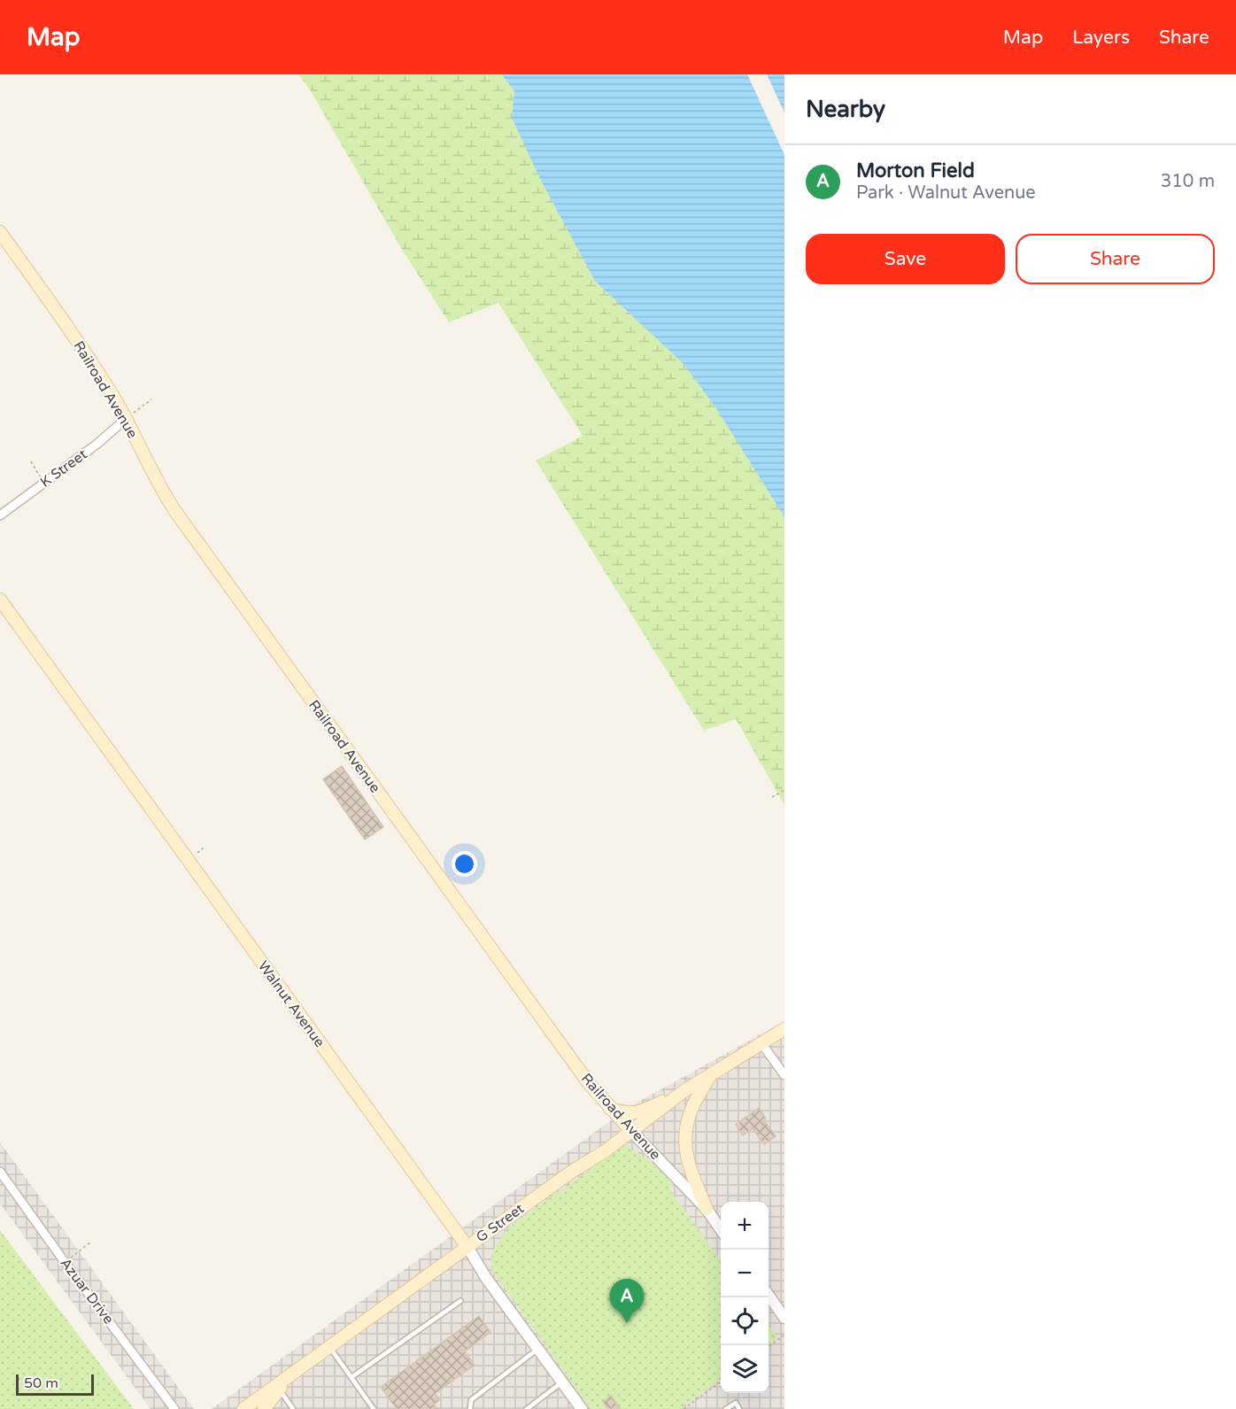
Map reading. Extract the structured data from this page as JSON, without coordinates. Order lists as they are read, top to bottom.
{
  "streets": {
    "main road": ["Railroad Avenue", "Walnut Avenue", "G Street"],
    "street": ["K Street", "Azuar Drive"]
  },
  "crossings": [
    ["Railroad Avenue", "K Street"],
    ["Railroad Avenue", "G Street"],
    ["Walnut Avenue", "G Street"]
  ],
  "scale_bar": "50 m",
  "page": {
    "header": "Map",
    "nav": ["Map", "Layers", "Share"],
    "heading": "Nearby",
    "list": [
      {
        "mark": "A",
        "name": "Morton Field",
        "note": "Park · Walnut Avenue",
        "value": "310 m"
      }
    ],
    "buttons": ["Save", "Share"],
    "map_buttons": ["+", "−"],
    "pins": "A",
    "scale": "50 m"
  }
}
